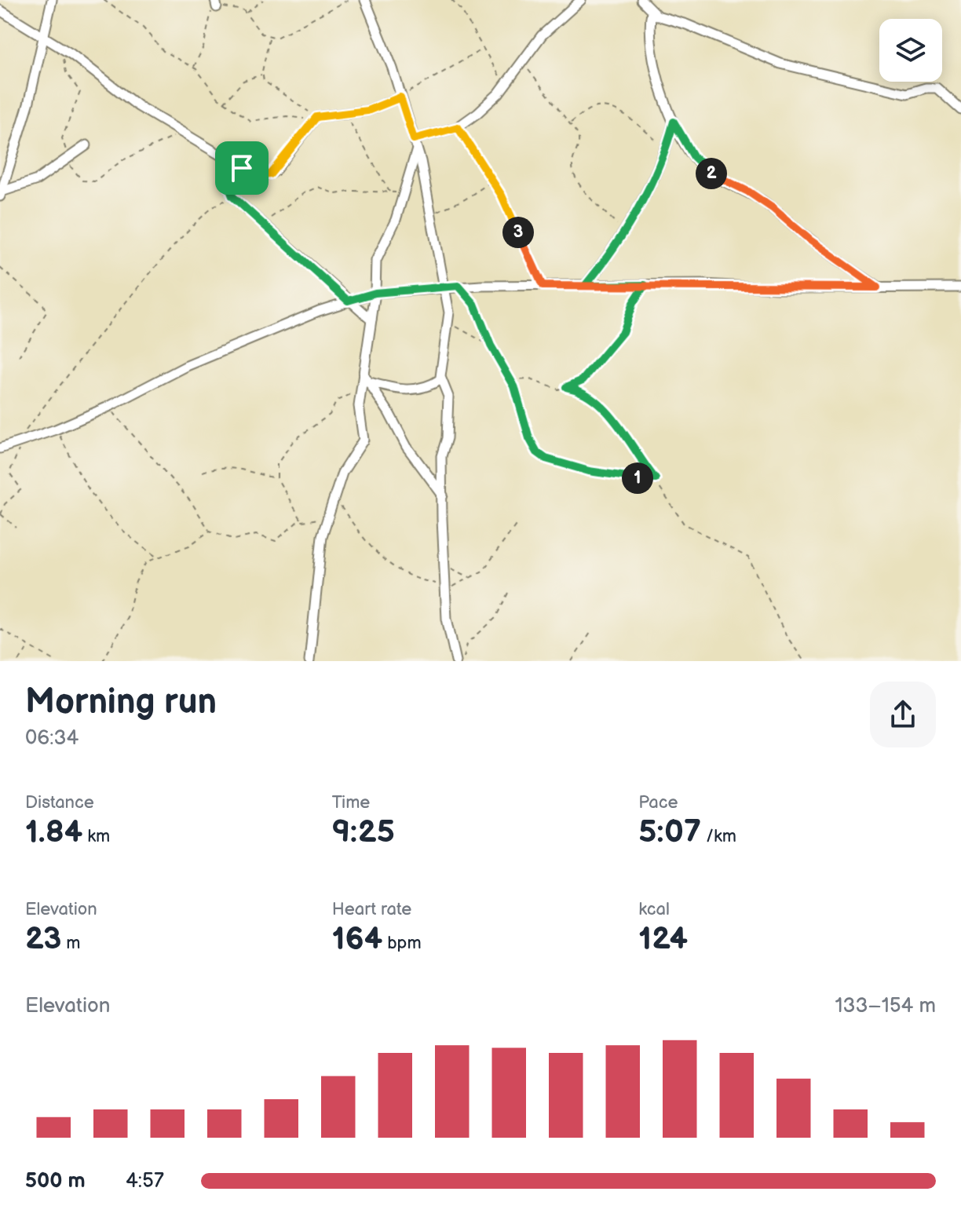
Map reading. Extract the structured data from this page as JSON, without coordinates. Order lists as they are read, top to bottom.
{
  "page": {
    "pins": ["2", "3", "1"],
    "heading": ["Morning run", "06:34"],
    "stats": [
      ["Distance", "1.84 km"],
      ["Time", "9:25"],
      ["Pace", "5:07 /km"],
      ["Elevation", "23 m"],
      ["Heart rate", "164 bpm"],
      ["kcal", "124"]
    ],
    "chart": ["Elevation", "133–154 m"],
    "list": [
      {
        "name": "500 m",
        "note": "4:57"
      }
    ]
  }
}
